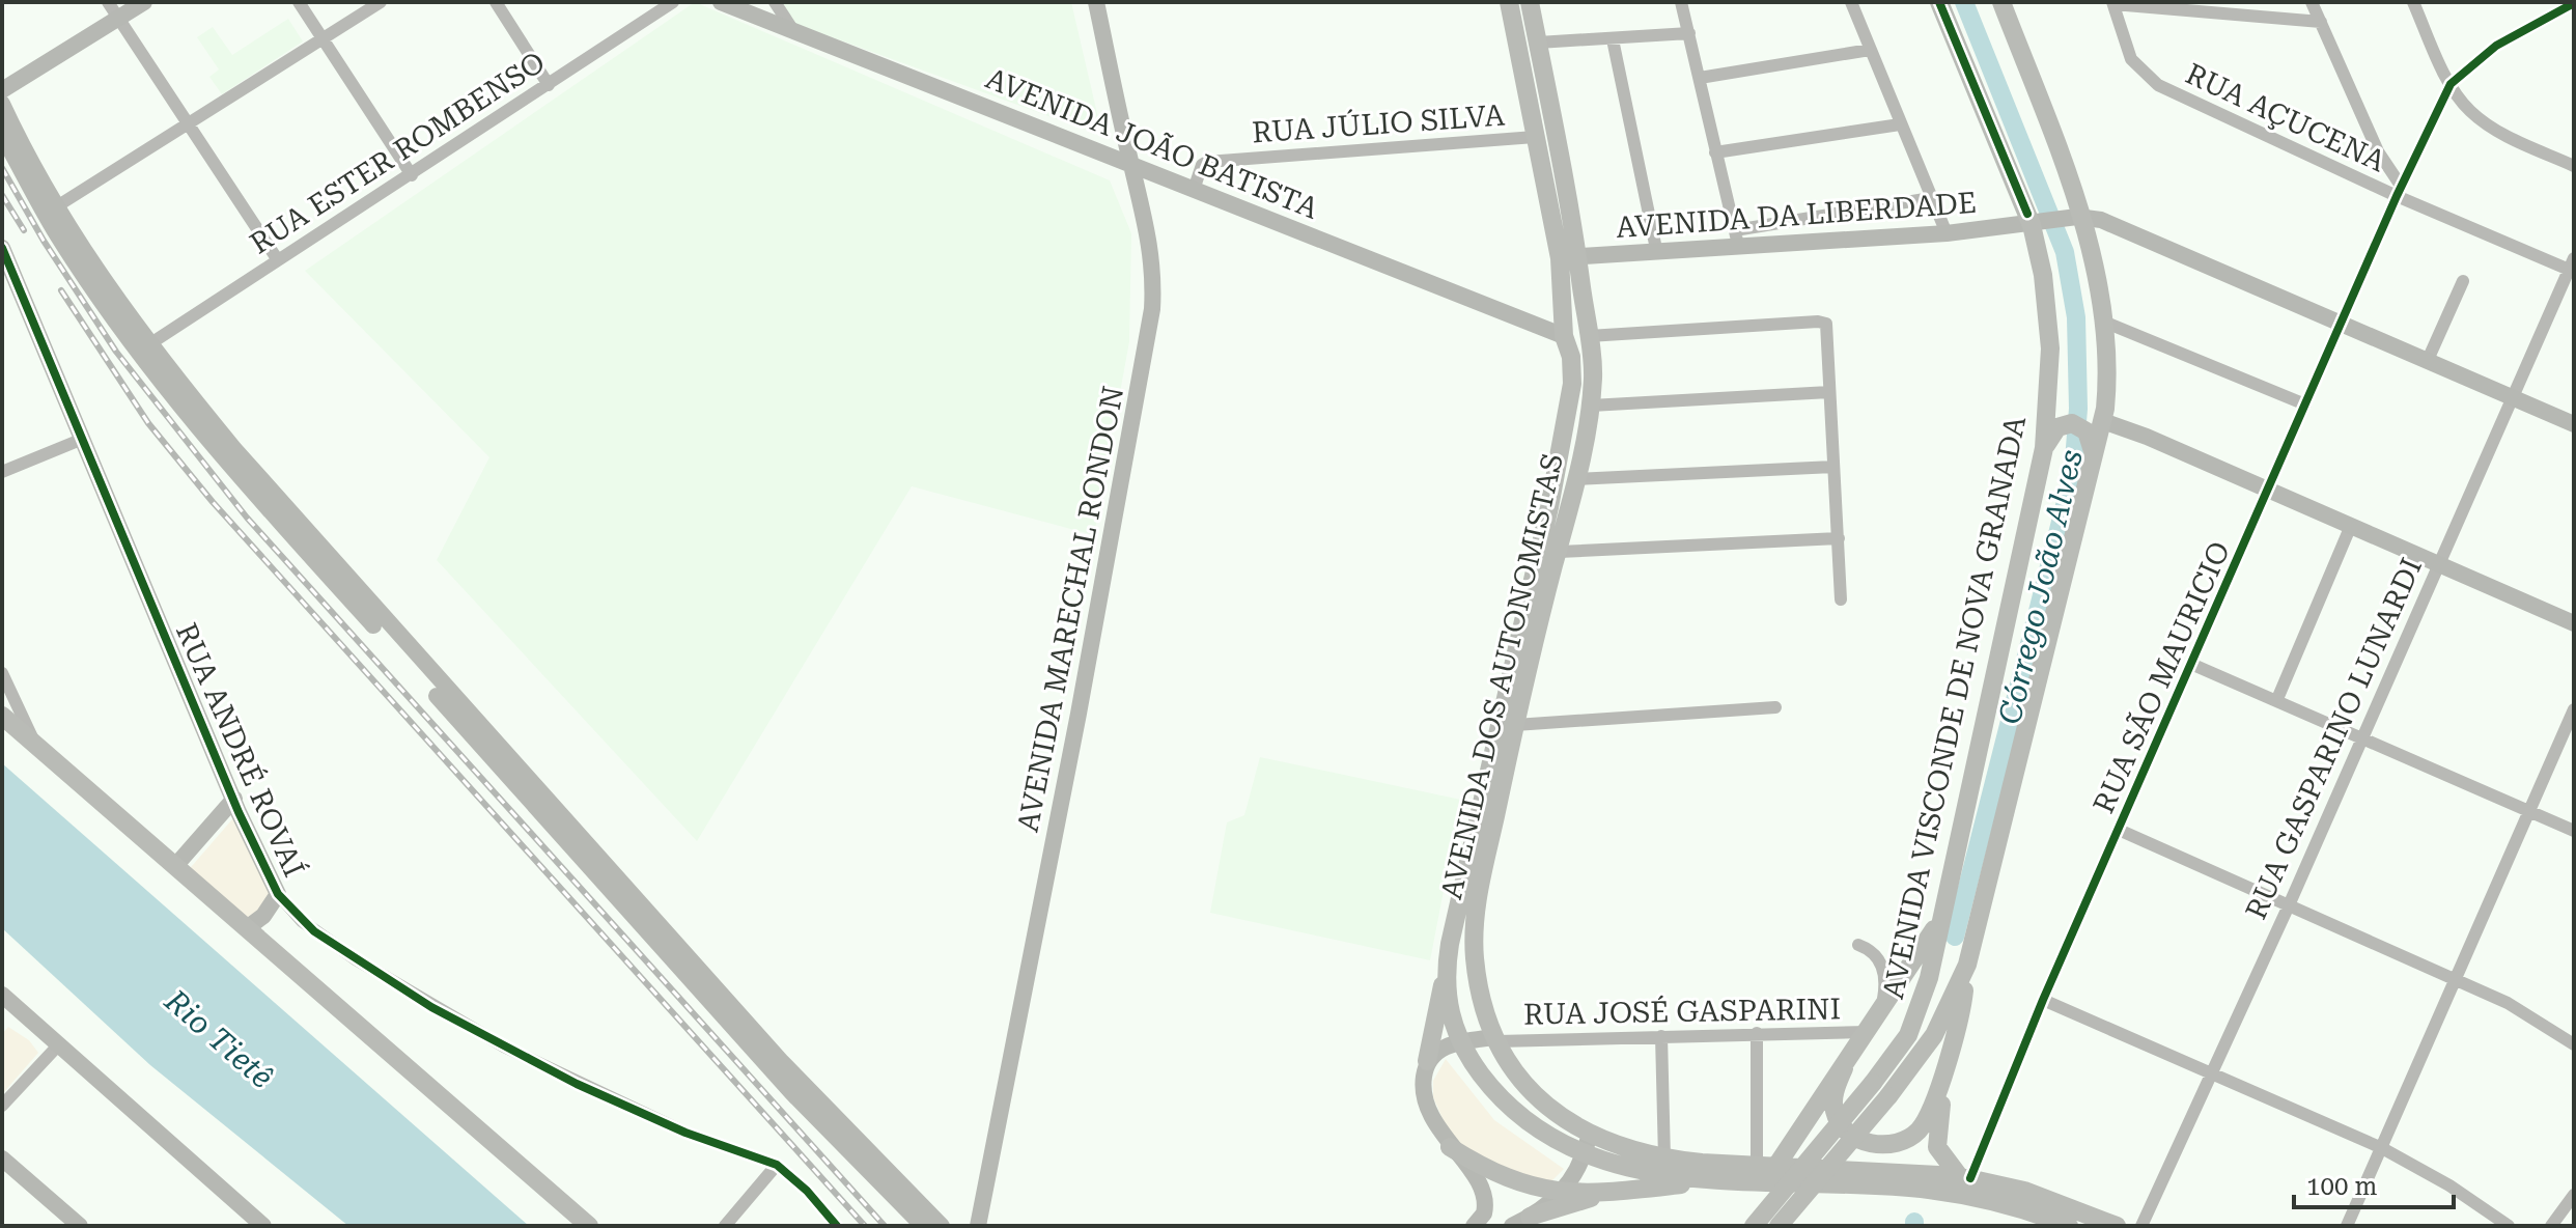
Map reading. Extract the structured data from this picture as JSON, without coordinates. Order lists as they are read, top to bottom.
{
  "streets": {
    "main road": [
      "AVENIDA JOÃO BATISTA",
      "AVENIDA DA LIBERDADE",
      "AVENIDA MARECHAL RONDON",
      "AVENIDA DOS AUTONOMISTAS",
      "AVENIDA VISCONDE DE NOVA GRANADA",
      "RUA ANDRÉ ROVAÍ"
    ],
    "street": [
      "RUA AÇUCENA",
      "RUA JÚLIO SILVA",
      "RUA ESTER ROMBENSO",
      "RUA SÃO MAURICIO",
      "RUA GASPARINO LUNARDI",
      "RUA JOSÉ GASPARINI"
    ]
  },
  "crossings": [
    ["RUA AÇUCENA", "RUA SÃO MAURICIO"],
    ["RUA AÇUCENA", "RUA GASPARINO LUNARDI"],
    ["RUA JÚLIO SILVA", "AVENIDA JOÃO BATISTA"],
    ["RUA JÚLIO SILVA", "AVENIDA DOS AUTONOMISTAS"],
    ["AVENIDA JOÃO BATISTA", "AVENIDA MARECHAL RONDON"],
    ["AVENIDA JOÃO BATISTA", "AVENIDA DOS AUTONOMISTAS"],
    ["AVENIDA DA LIBERDADE", "AVENIDA DOS AUTONOMISTAS"],
    ["AVENIDA DA LIBERDADE", "AVENIDA VISCONDE DE NOVA GRANADA"],
    ["AVENIDA DOS AUTONOMISTAS", "RUA SÃO MAURICIO"],
    ["AVENIDA DOS AUTONOMISTAS", "RUA JOSÉ GASPARINI"]
  ],
  "water": ["Córrego João Alves", "Rio Tietê"],
  "scale_bar": "100 m"
}
